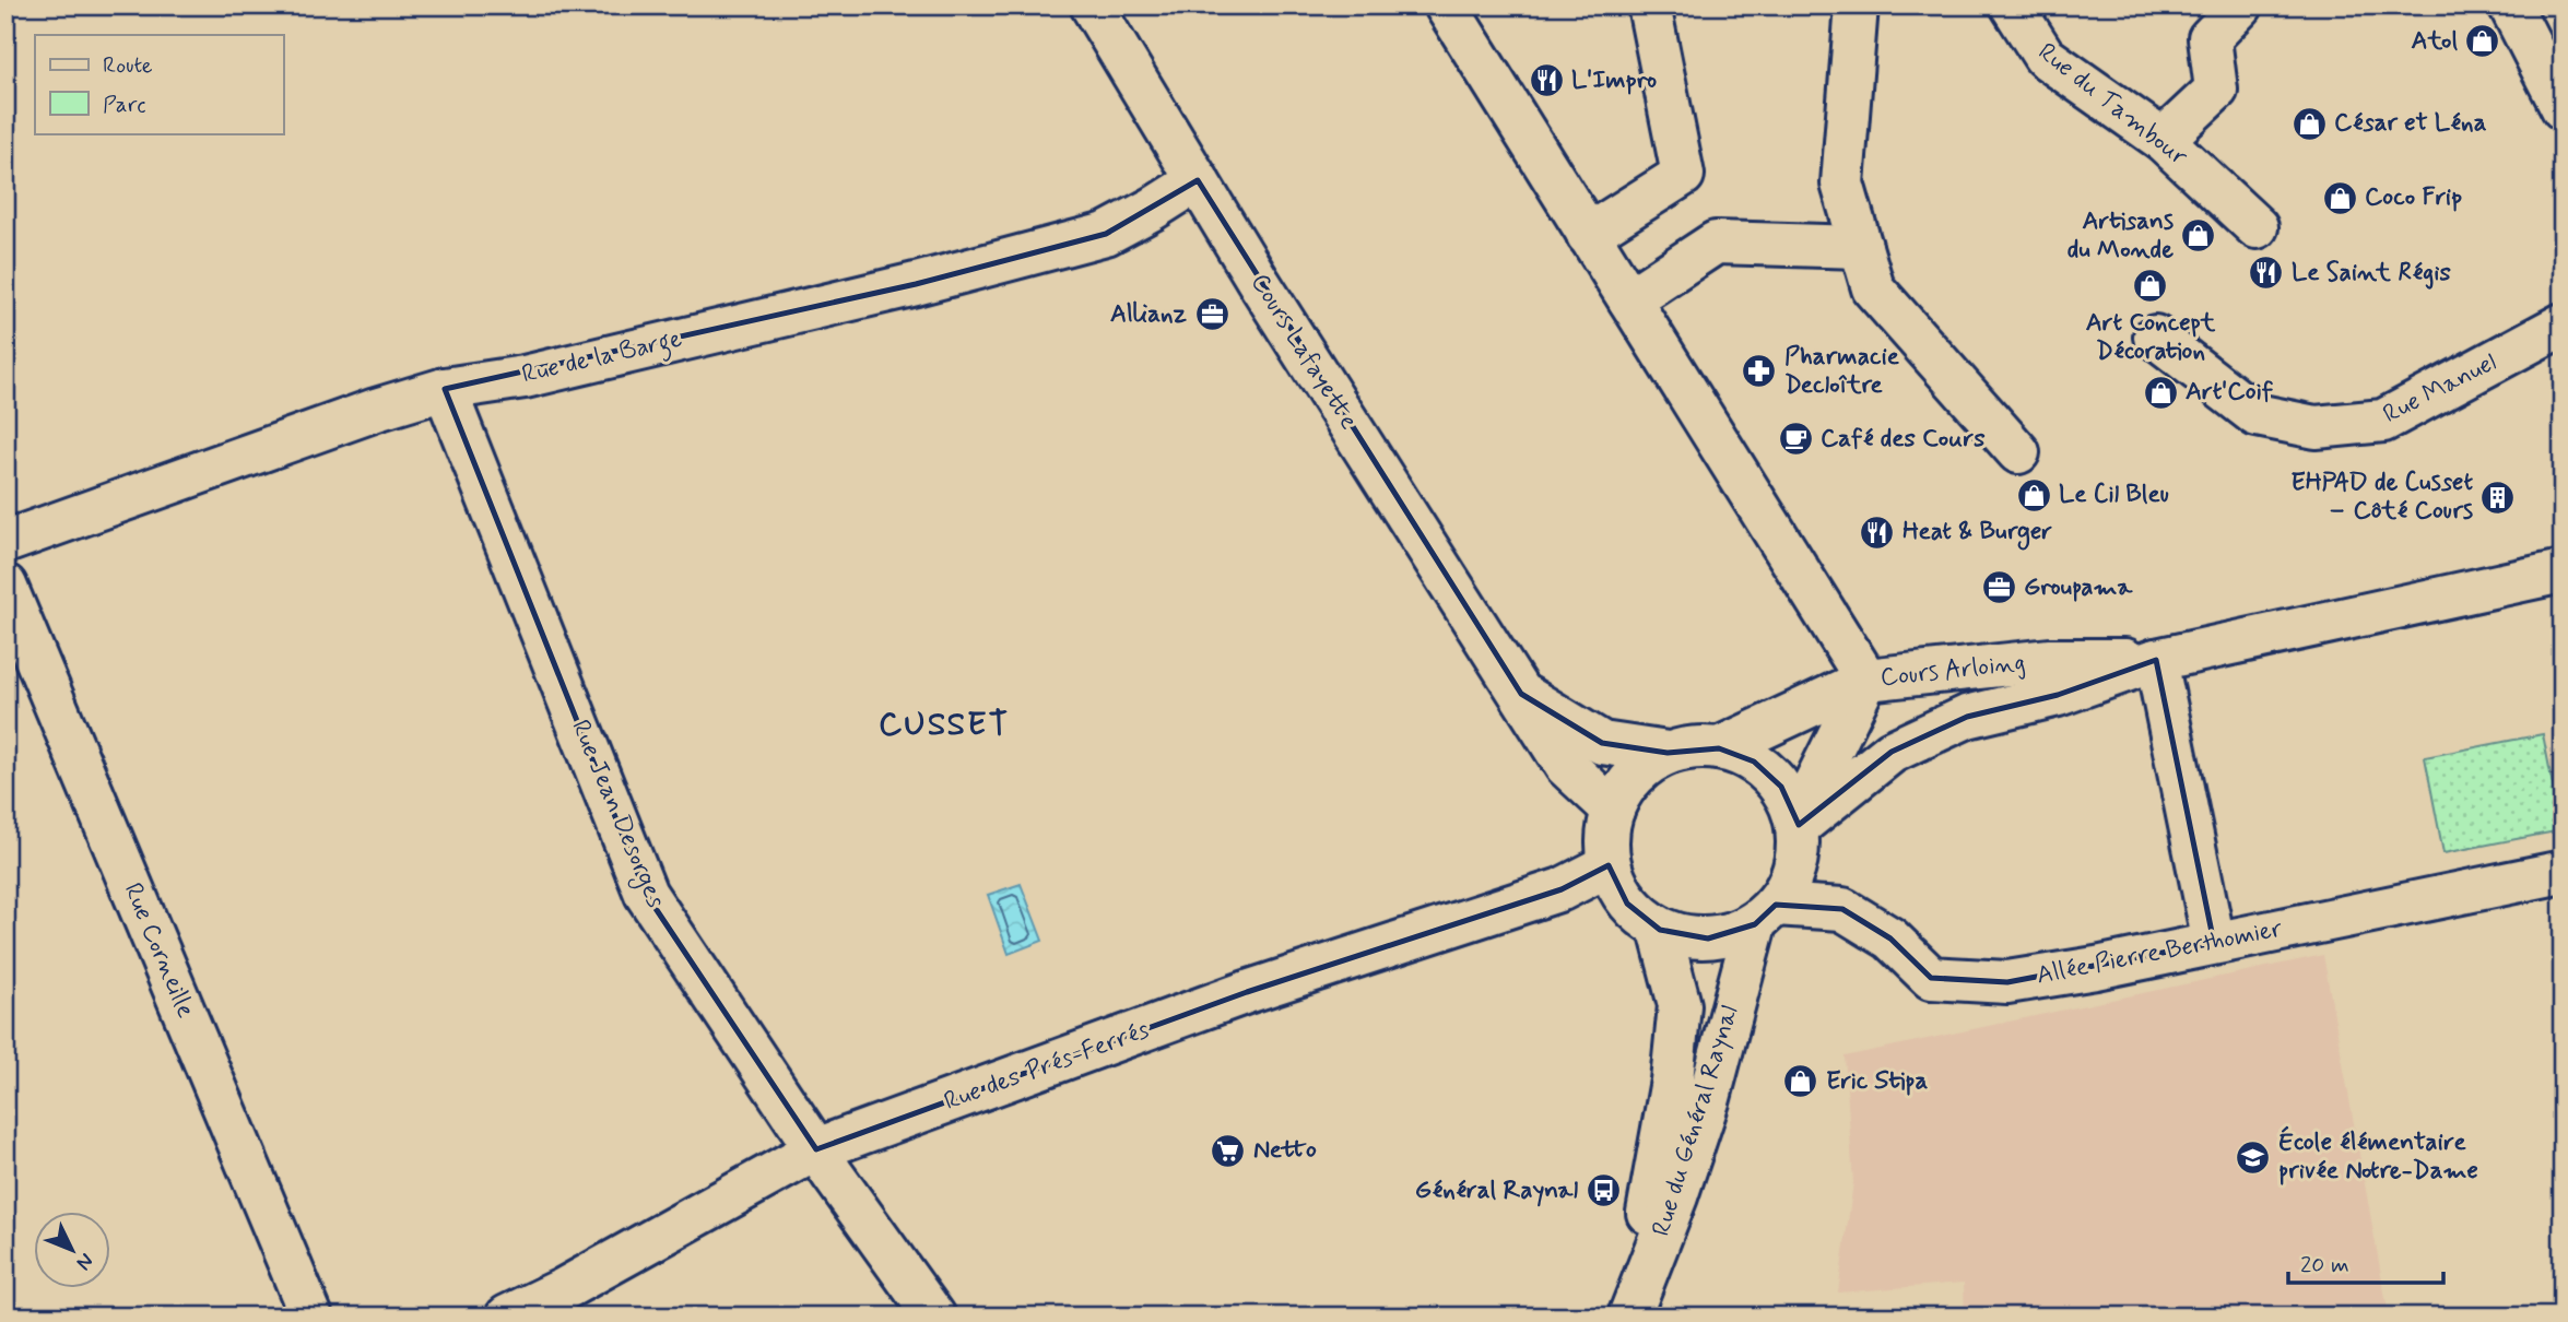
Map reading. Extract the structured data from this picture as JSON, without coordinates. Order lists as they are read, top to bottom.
{
  "streets": {
    "street": [
      "Rue du Tambour",
      "Cours Lafayette",
      "Rue de la Barge",
      "Rue Manuel",
      "Cours Arloing",
      "Rue Jean Desorges",
      "Rue Corneille",
      "Allée Pierre Berthomier",
      "Rue des Prés-Ferrés",
      "Rue du Général Raynal"
    ]
  },
  "crossings": [
    ["Cours Lafayette", "Rue de la Barge"],
    ["Cours Lafayette", "Cours Arloing"],
    ["Cours Lafayette", "Allée Pierre Berthomier"],
    ["Cours Lafayette", "Rue des Prés-Ferrés"],
    ["Cours Lafayette", "Rue du Général Raynal"],
    ["Rue de la Barge", "Rue Jean Desorges"],
    ["Cours Arloing", "Allée Pierre Berthomier"],
    ["Cours Arloing", "Rue des Prés-Ferrés"],
    ["Cours Arloing", "Rue du Général Raynal"],
    ["Rue Jean Desorges", "Rue des Prés-Ferrés"],
    ["Allée Pierre Berthomier", "Rue des Prés-Ferrés"],
    ["Allée Pierre Berthomier", "Rue du Général Raynal"],
    ["Rue des Prés-Ferrés", "Rue du Général Raynal"]
  ],
  "districts": ["CUSSET"],
  "places": {
    "shop": [
      "Atol",
      "César et Léna",
      "Coco Frip",
      "Artisans du Monde",
      "Art Concept Décoration",
      "Art'Coif",
      "Le Cil Bleu",
      "Eric Stipa"
    ],
    "restaurant": ["L'Impro", "Le Saint Régis", "Heat & Burger"],
    "office": ["Allianz", "Groupama"],
    "pharmacy": ["Pharmacie Decloître"],
    "cafe": ["Café des Cours"],
    "building": ["EHPAD de Cusset – Côté Cours"],
    "supermarket": ["Netto"],
    "school or university": ["École élémentaire privée Notre-Dame"],
    "bus stop": ["Général Raynal"]
  },
  "legend": ["Route", "Parc"],
  "scale_bar": "20 m",
  "north": "bottom right"
}
